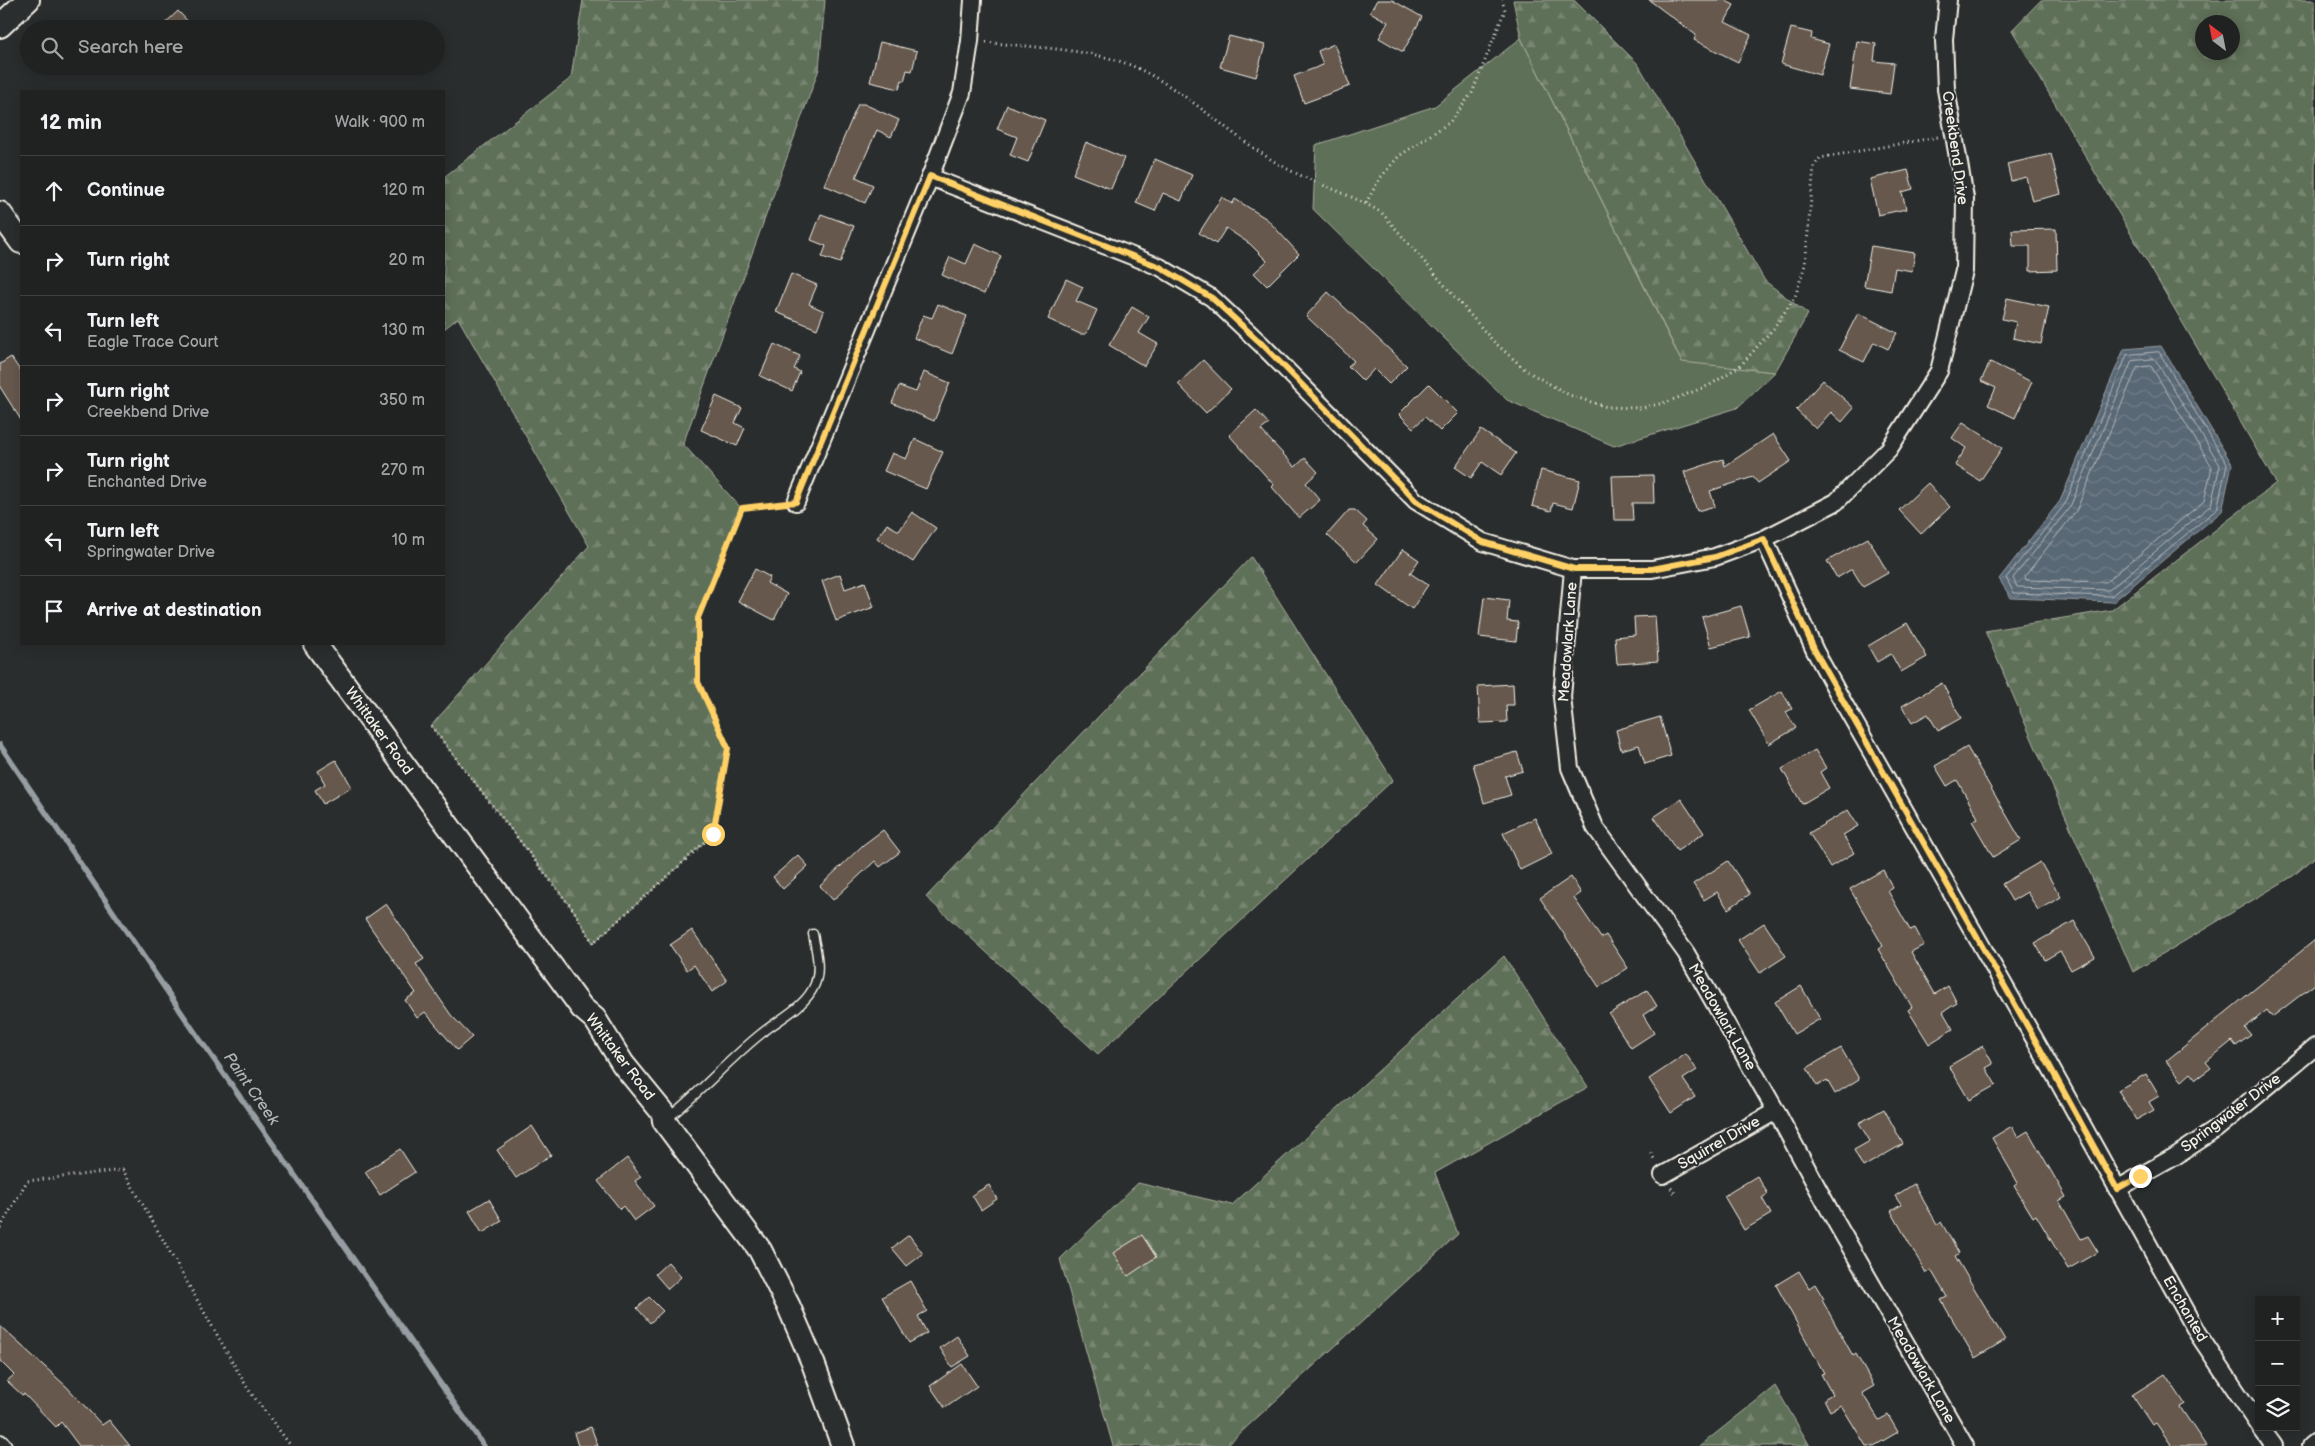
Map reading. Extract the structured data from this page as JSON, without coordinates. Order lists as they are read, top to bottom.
{
  "streets": {
    "main road": ["Whittaker Road"],
    "street": [
      "Creekbend Drive",
      "Meadowlark Lane",
      "Springwater Drive",
      "Squirrel Drive",
      "Enchanted"
    ]
  },
  "crossings": [
    ["Creekbend Drive", "Meadowlark Lane"],
    ["Creekbend Drive", "Enchanted"],
    ["Meadowlark Lane", "Squirrel Drive"],
    ["Springwater Drive", "Enchanted"]
  ],
  "water": ["Paint Creek"],
  "north": "top left",
  "page": {
    "search": "Search here",
    "heading": ["12 min", "Walk · 900 m"],
    "list": [
      ["Continue", "120 m"],
      ["Turn right", "20 m"],
      ["Turn left", "Eagle Trace Court", "130 m"],
      ["Turn right", "Creekbend Drive", "350 m"],
      ["Turn right", "Enchanted Drive", "270 m"],
      ["Turn left", "Springwater Drive", "10 m"],
      "Arrive at destination"
    ],
    "map_buttons": ["+", "−"]
  }
}
